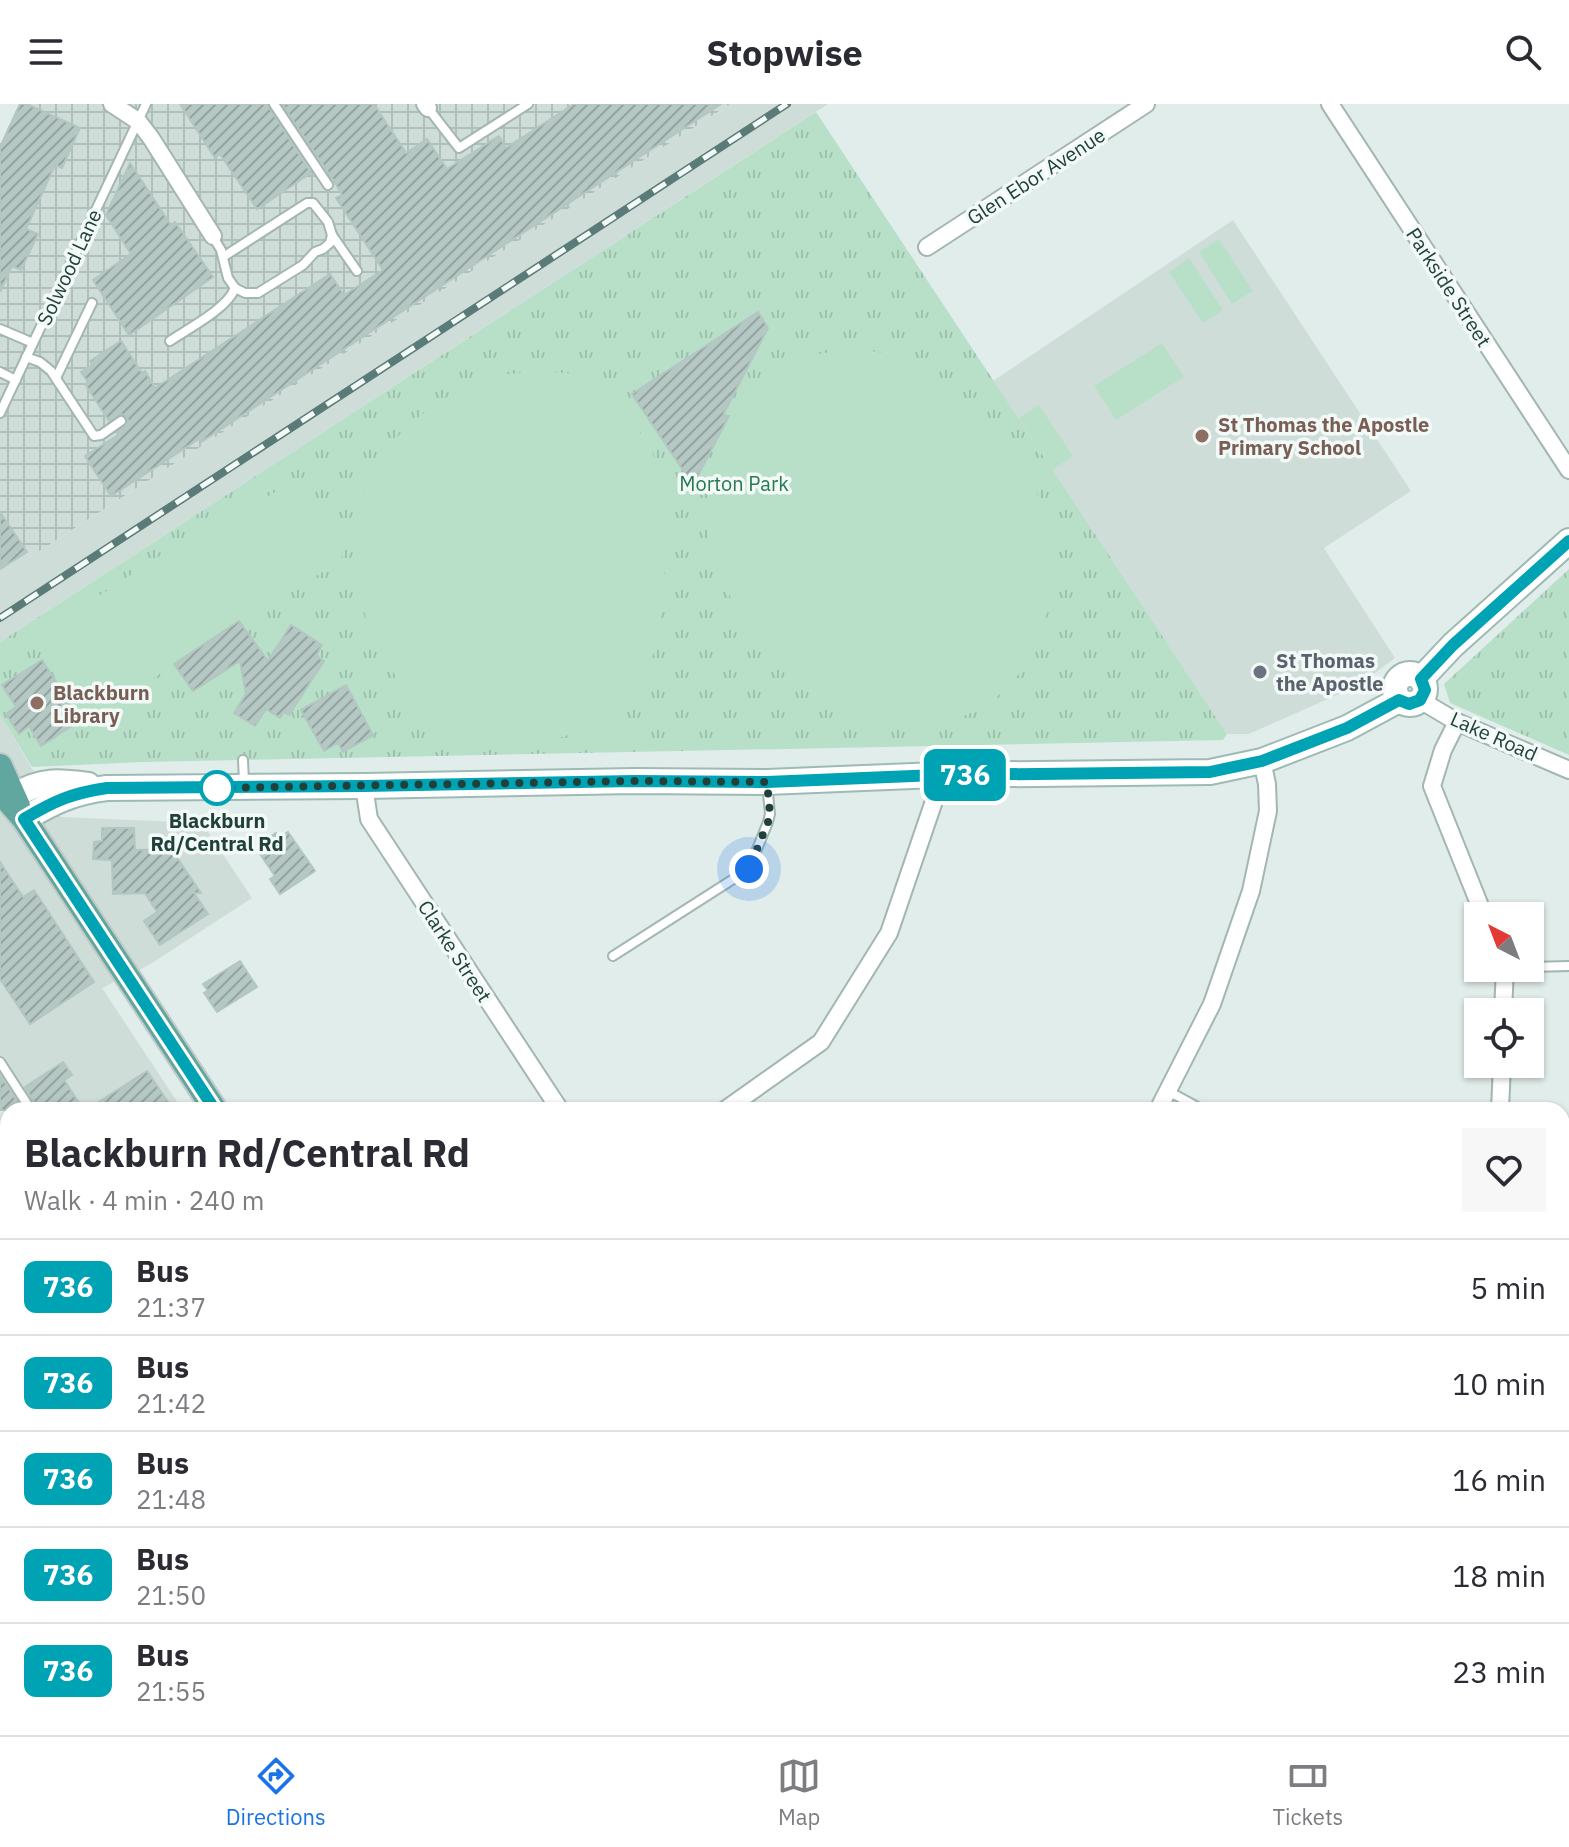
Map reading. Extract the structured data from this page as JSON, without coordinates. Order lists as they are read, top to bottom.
{
  "streets": {
    "street": [
      "Glen Ebor Avenue",
      "Parkside Street",
      "Lake Road",
      "Clarke Street"
    ],
    "lane": ["Solwood Lane"]
  },
  "parks": ["Morton Park"],
  "places": [
    "St Thomas the Apostle Primary School",
    "St Thomas the Apostle",
    "Blackburn Library",
    "Blackburn Rd/Central Rd"
  ],
  "lines": ["bus line 736"],
  "north": "top left",
  "page": {
    "header": "Stopwise",
    "on_map": "736",
    "heading": ["Blackburn Rd/Central Rd", "Walk · 4 min · 240 m"],
    "list": [
      {
        "mark": "736",
        "name": "Bus",
        "note": "21:37",
        "value": "5 min"
      },
      {
        "mark": "736",
        "name": "Bus",
        "note": "21:42",
        "value": "10 min"
      },
      {
        "mark": "736",
        "name": "Bus",
        "note": "21:48",
        "value": "16 min"
      },
      {
        "mark": "736",
        "name": "Bus",
        "note": "21:50",
        "value": "18 min"
      },
      {
        "mark": "736",
        "name": "Bus",
        "note": "21:55",
        "value": "23 min"
      }
    ],
    "tabs": ["Directions", "Map", "Tickets"]
  }
}
